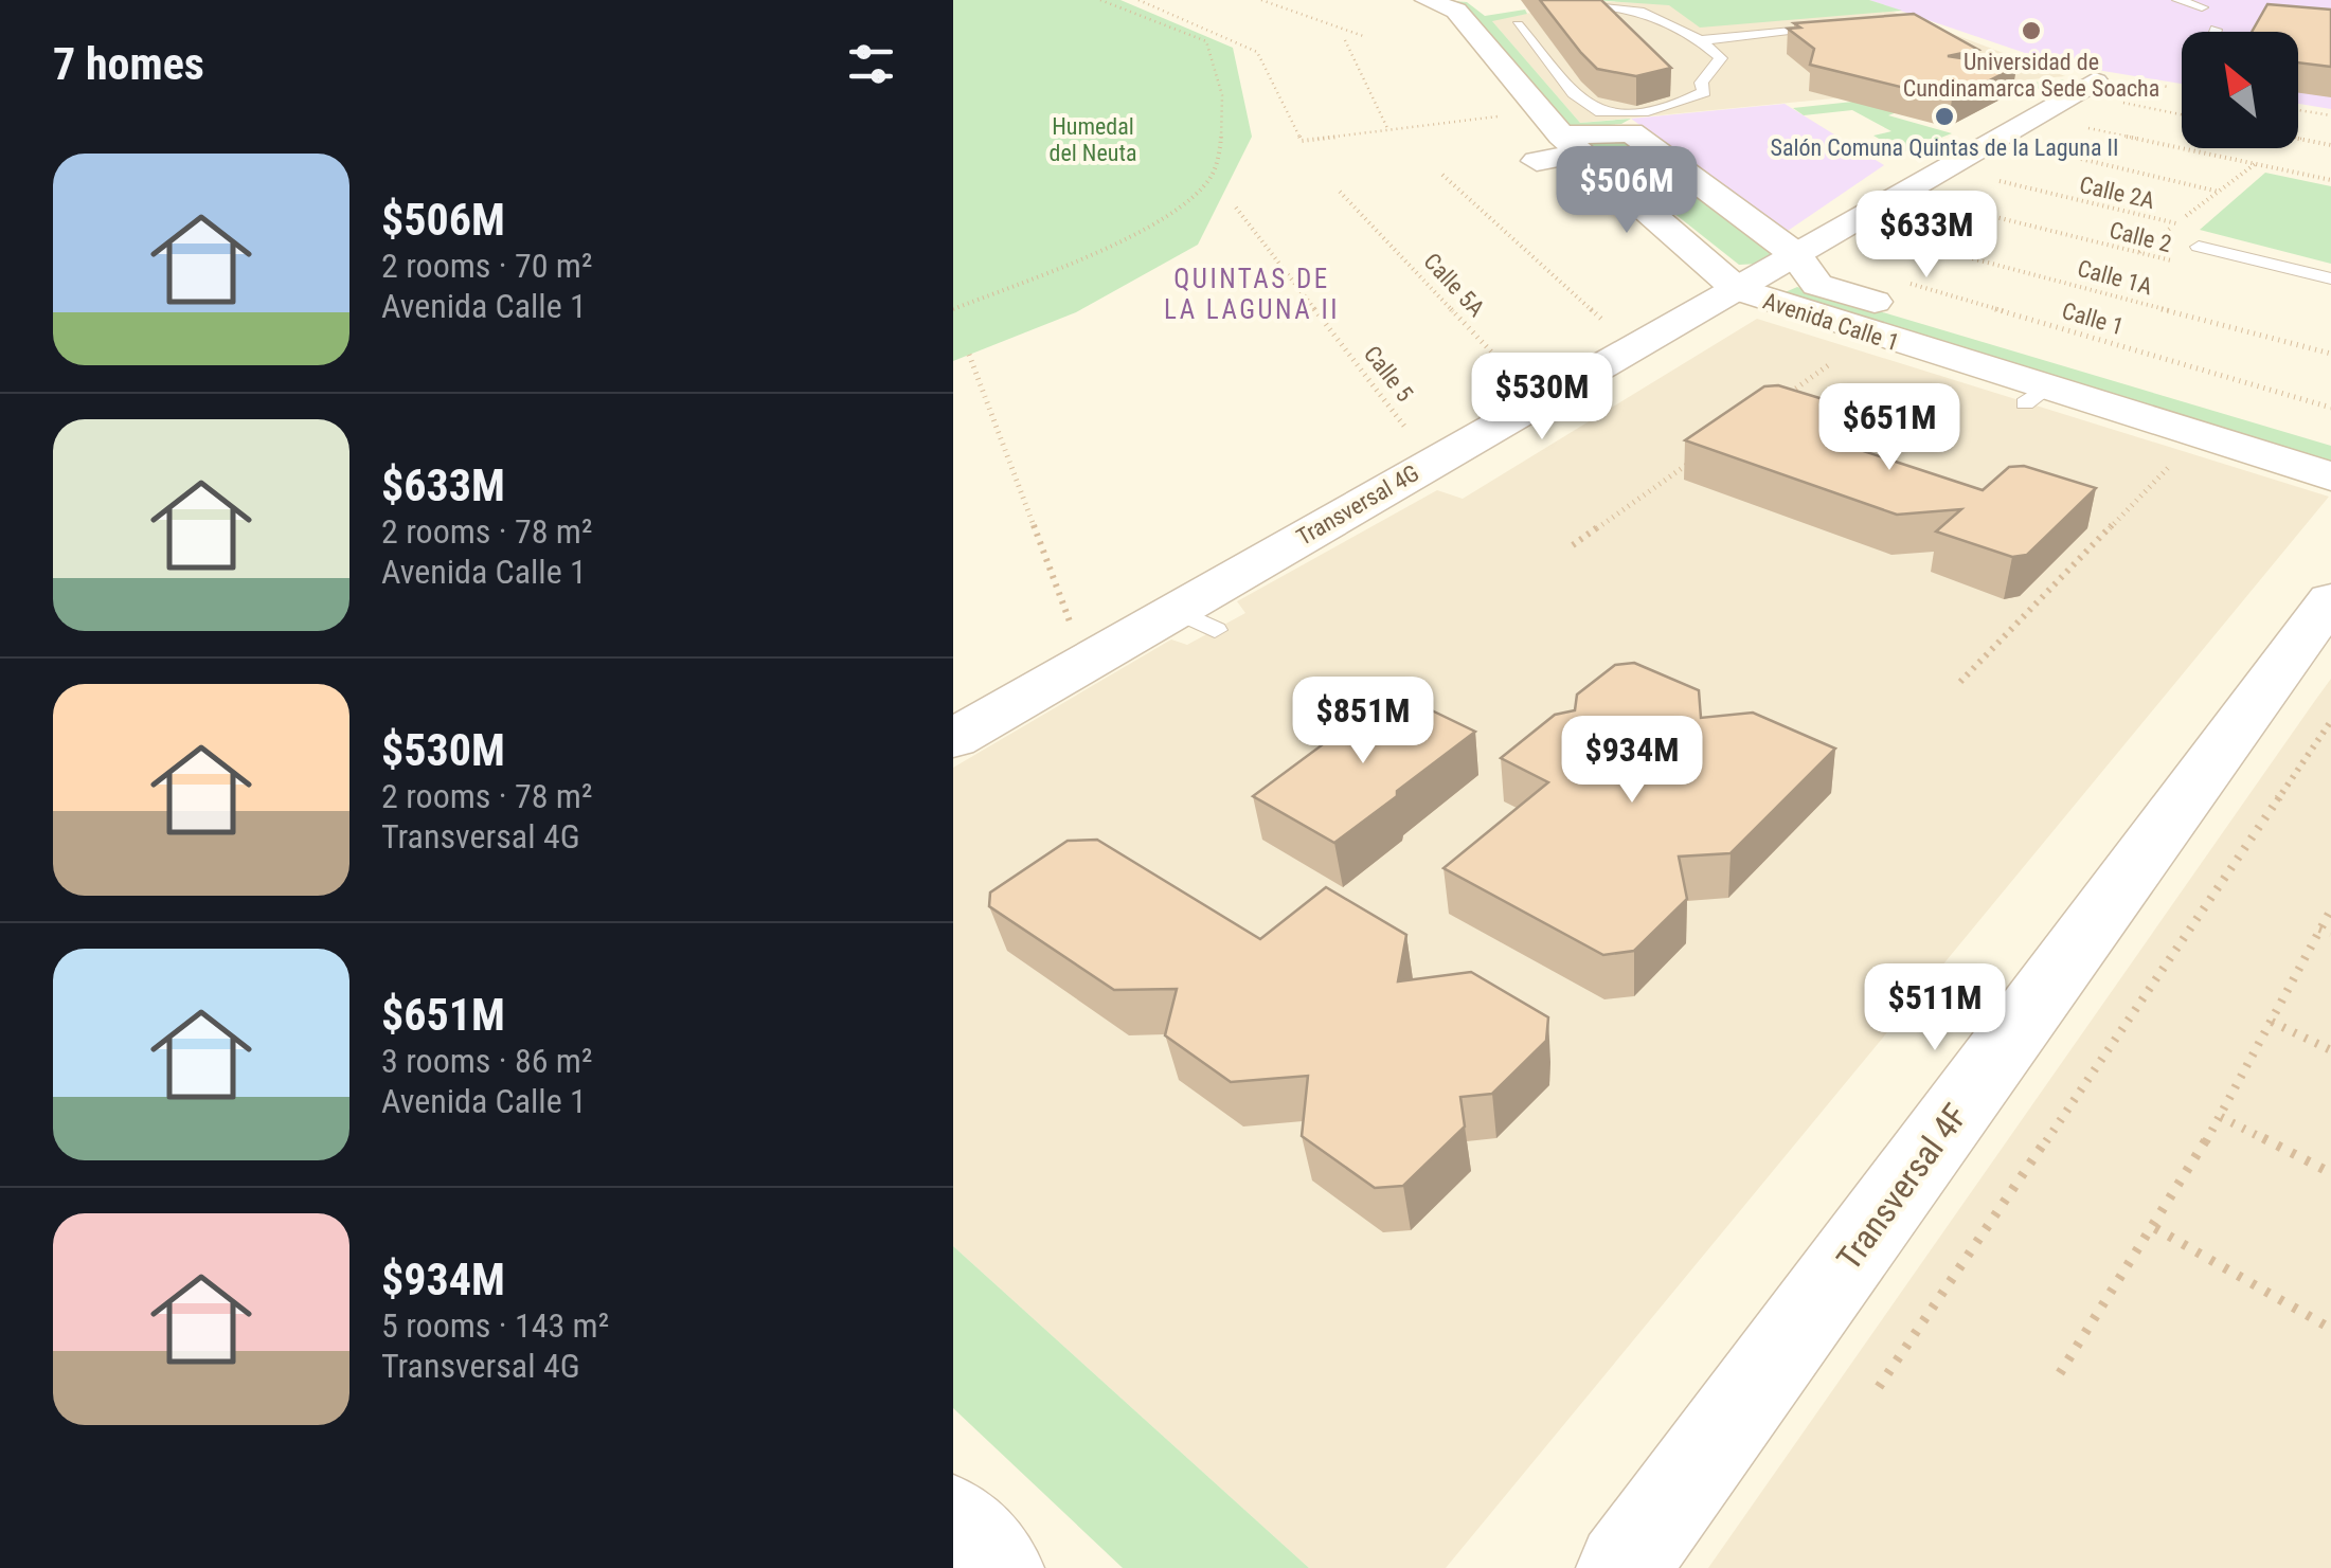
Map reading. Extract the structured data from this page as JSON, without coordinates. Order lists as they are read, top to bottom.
{
  "streets": {
    "main road": ["Avenida Calle 1", "Transversal 4G", "Transversal 4F"],
    "path": [
      "Calle 2A",
      "Calle 2",
      "Calle 1A",
      "Calle 5A",
      "Calle 1",
      "Calle 5"
    ]
  },
  "crossings": [
    ["Calle 5A", "Transversal 4G"],
    ["Avenida Calle 1", "Transversal 4G"],
    ["Calle 5", "Transversal 4G"]
  ],
  "districts": ["QUINTAS DE LA LAGUNA II"],
  "parks": ["Humedal del Neuta"],
  "places": ["Universidad de Cundinamarca Sede Soacha", "Salón Comuna Quintas de la Laguna II"],
  "north": "top left",
  "page": {
    "heading": "7 homes",
    "list": [
      {
        "name": "$506M",
        "note": "2 rooms · 70 m² · Avenida Calle 1"
      },
      {
        "name": "$633M",
        "note": "2 rooms · 78 m² · Avenida Calle 1"
      },
      {
        "name": "$530M",
        "note": "2 rooms · 78 m² · Transversal 4G"
      },
      {
        "name": "$651M",
        "note": "3 rooms · 86 m² · Avenida Calle 1"
      },
      {
        "name": "$934M",
        "note": "5 rooms · 143 m² · Transversal 4G"
      }
    ],
    "price": [
      "$506M",
      "$633M",
      "$530M",
      "$651M",
      "$851M",
      "$934M",
      "$511M"
    ]
  }
}
